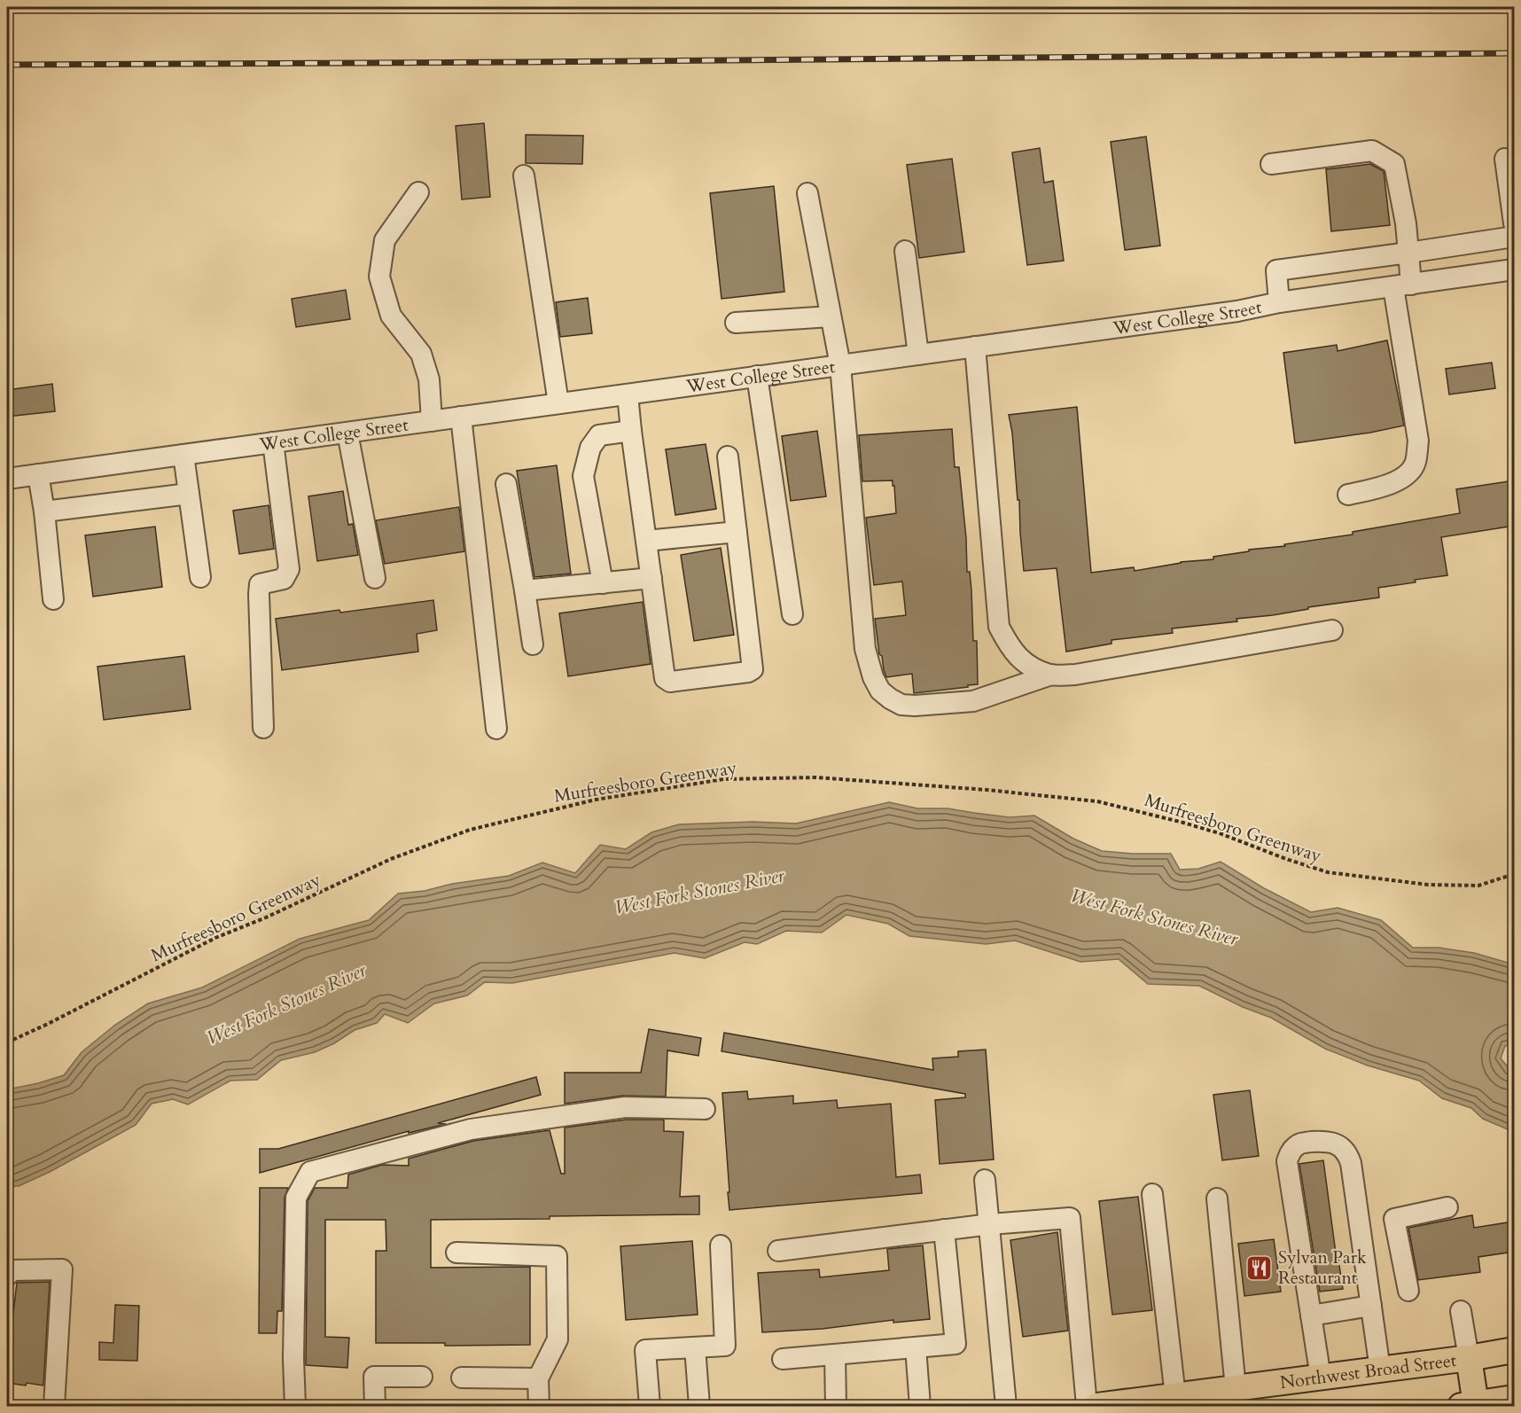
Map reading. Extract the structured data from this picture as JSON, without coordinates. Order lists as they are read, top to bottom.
{
  "streets": {
    "main road": ["Northwest Broad Street"],
    "street": ["West College Street"],
    "path": ["Murfreesboro Greenway"]
  },
  "water": ["West Fork Stones River"],
  "places": {
    "restaurant": ["Sylvan Park Restaurant"]
  }
}
